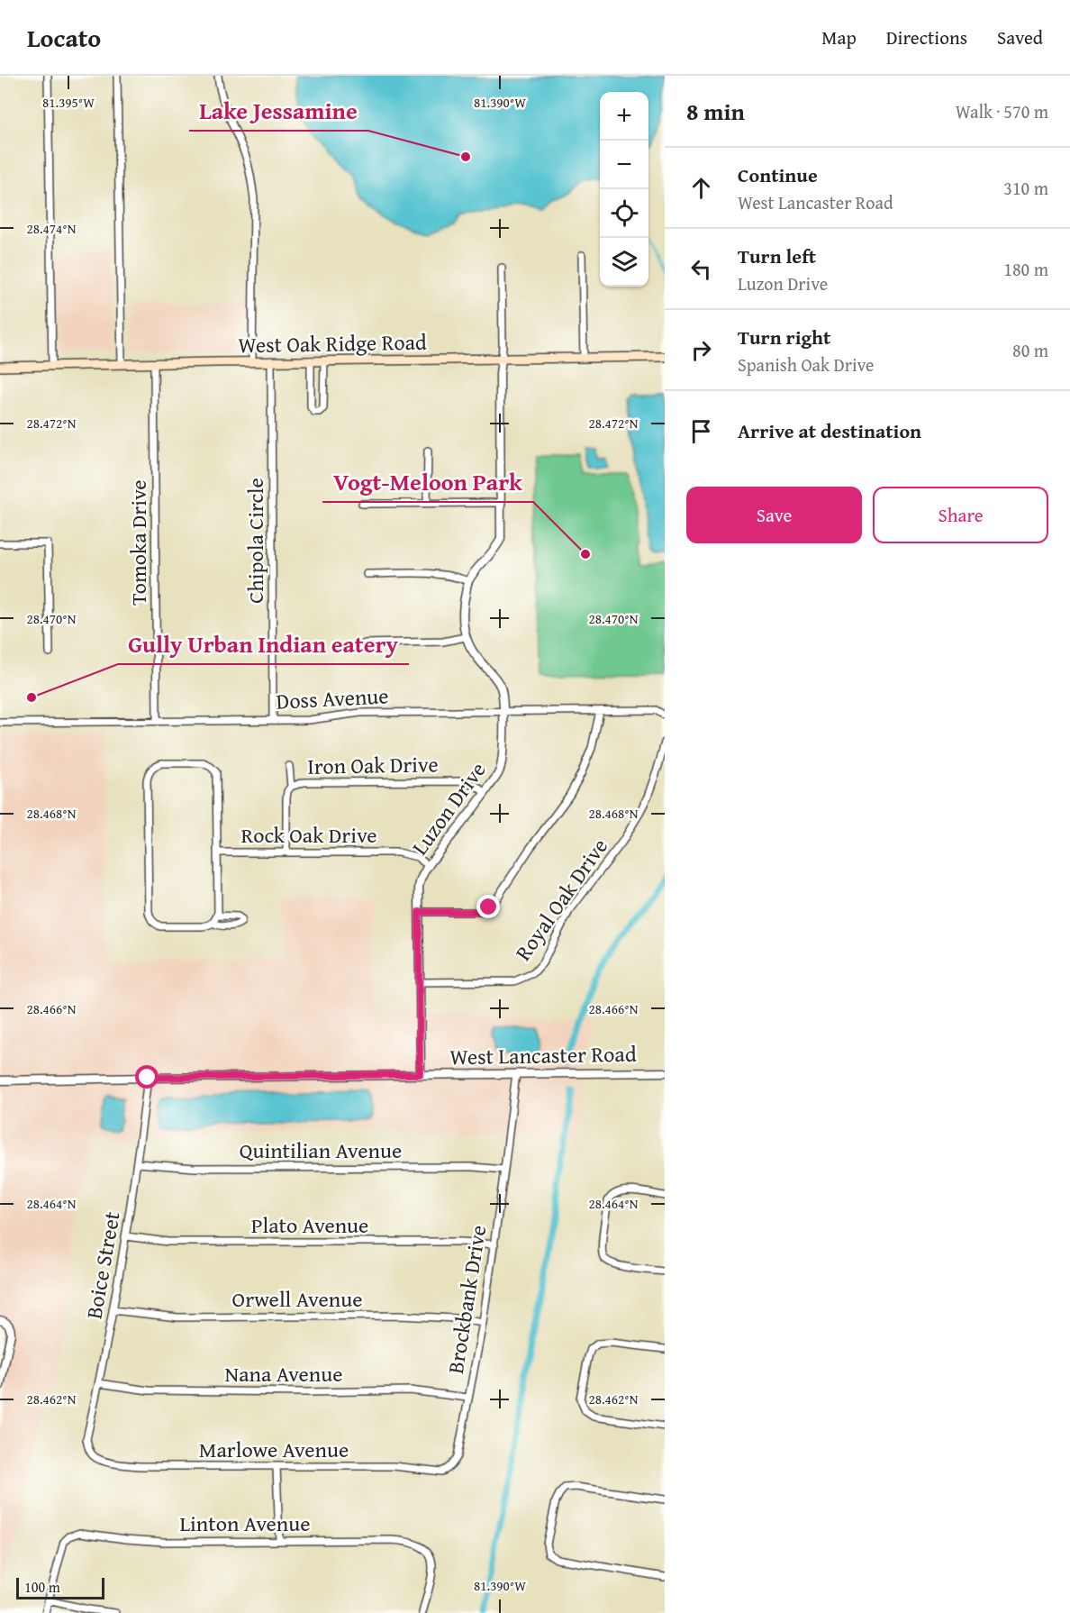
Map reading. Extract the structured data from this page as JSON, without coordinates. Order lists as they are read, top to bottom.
{
  "streets": {
    "main road": ["West Oak Ridge Road"],
    "street": [
      "Chipola Circle",
      "Tomoka Drive",
      "Doss Avenue",
      "Iron Oak Drive",
      "Luzon Drive",
      "Rock Oak Drive",
      "Royal Oak Drive",
      "West Lancaster Road",
      "Quintilian Avenue",
      "Plato Avenue",
      "Boice Street",
      "Orwell Avenue",
      "Brockbank Drive",
      "Nana Avenue",
      "Marlowe Avenue",
      "Linton Avenue"
    ]
  },
  "crossings": [
    ["West Oak Ridge Road", "Chipola Circle"],
    ["West Oak Ridge Road", "Tomoka Drive"],
    ["West Oak Ridge Road", "Luzon Drive"],
    ["Chipola Circle", "Doss Avenue"],
    ["Tomoka Drive", "Doss Avenue"],
    ["Doss Avenue", "Luzon Drive"],
    ["Iron Oak Drive", "Luzon Drive"],
    ["Luzon Drive", "Rock Oak Drive"],
    ["Luzon Drive", "Royal Oak Drive"],
    ["Luzon Drive", "West Lancaster Road"],
    ["West Lancaster Road", "Boice Street"],
    ["West Lancaster Road", "Brockbank Drive"],
    ["Quintilian Avenue", "Boice Street"],
    ["Quintilian Avenue", "Brockbank Drive"],
    ["Plato Avenue", "Boice Street"],
    ["Plato Avenue", "Brockbank Drive"],
    ["Boice Street", "Orwell Avenue"],
    ["Boice Street", "Nana Avenue"],
    ["Boice Street", "Marlowe Avenue"],
    ["Orwell Avenue", "Brockbank Drive"],
    ["Brockbank Drive", "Nana Avenue"],
    ["Brockbank Drive", "Marlowe Avenue"]
  ],
  "places": ["Lake Jessamine", "Vogt-Meloon Park", "Gully Urban Indian eatery"],
  "scale_bar": "100 m",
  "page": {
    "header": "Locato",
    "nav": ["Map", "Directions", "Saved"],
    "heading": ["8 min", "Walk · 570 m"],
    "map_buttons": ["+", "−"],
    "list": [
      ["Continue", "West Lancaster Road", "310 m"],
      ["Turn left", "Luzon Drive", "180 m"],
      ["Turn right", "Spanish Oak Drive", "80 m"],
      "Arrive at destination"
    ],
    "buttons": ["Save", "Share"],
    "scale": "100 m"
  },
  "coordinates": [
    "81.395°W",
    "81.390°W",
    "28.474°N",
    "28.472°N",
    "28.470°N",
    "28.468°N",
    "28.466°N",
    "28.464°N",
    "28.462°N"
  ]
}
